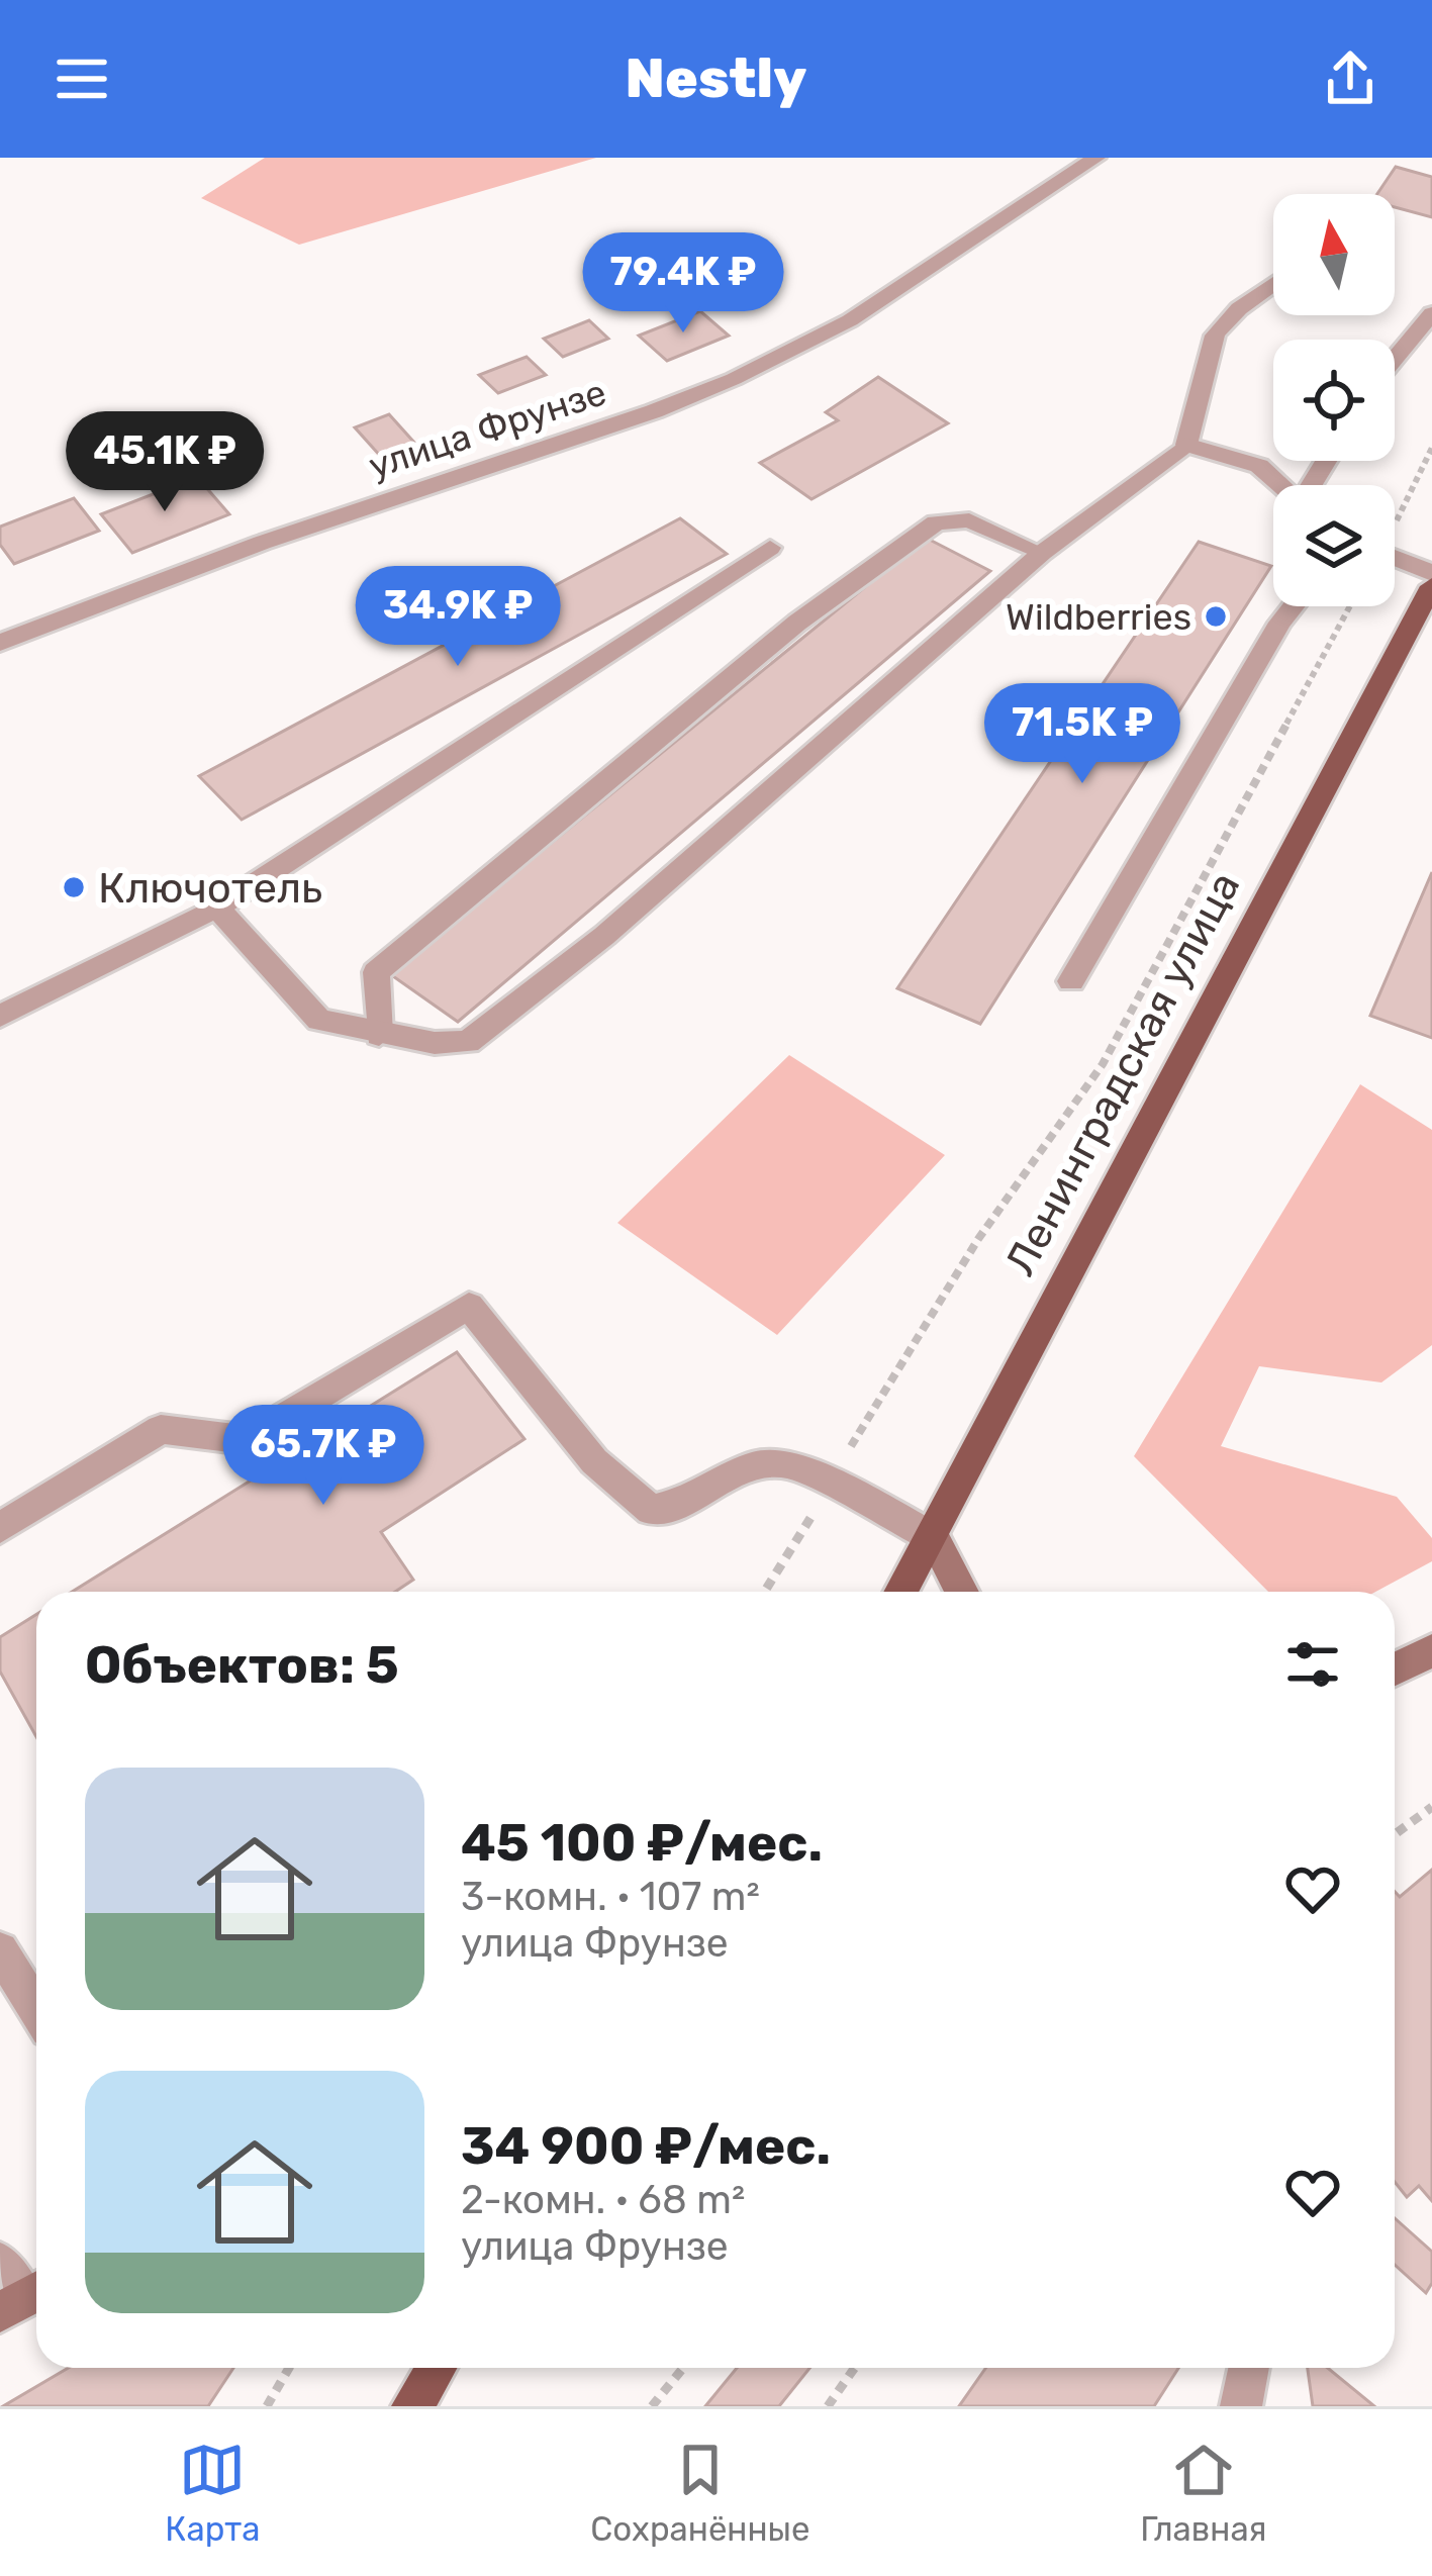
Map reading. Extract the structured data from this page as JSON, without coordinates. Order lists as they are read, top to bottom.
{
  "streets": {
    "main road": ["Ленинградская улица"],
    "street": ["улица Фрунзе"]
  },
  "places": ["Wildberries", "Ключотель"],
  "north": "top",
  "page": {
    "header": "Nestly",
    "price": [
      "79.4K ₽",
      "45.1K ₽",
      "34.9K ₽",
      "71.5K ₽",
      "65.7K ₽"
    ],
    "heading": "Объектов: 5",
    "list": [
      {
        "name": "45 100 ₽/мес.",
        "note": "3-комн. · 107 m² · улица Фрунзе"
      },
      {
        "name": "34 900 ₽/мес.",
        "note": "2-комн. · 68 m² · улица Фрунзе"
      }
    ],
    "tabs": ["Карта", "Сохранённые", "Главная"]
  }
}
